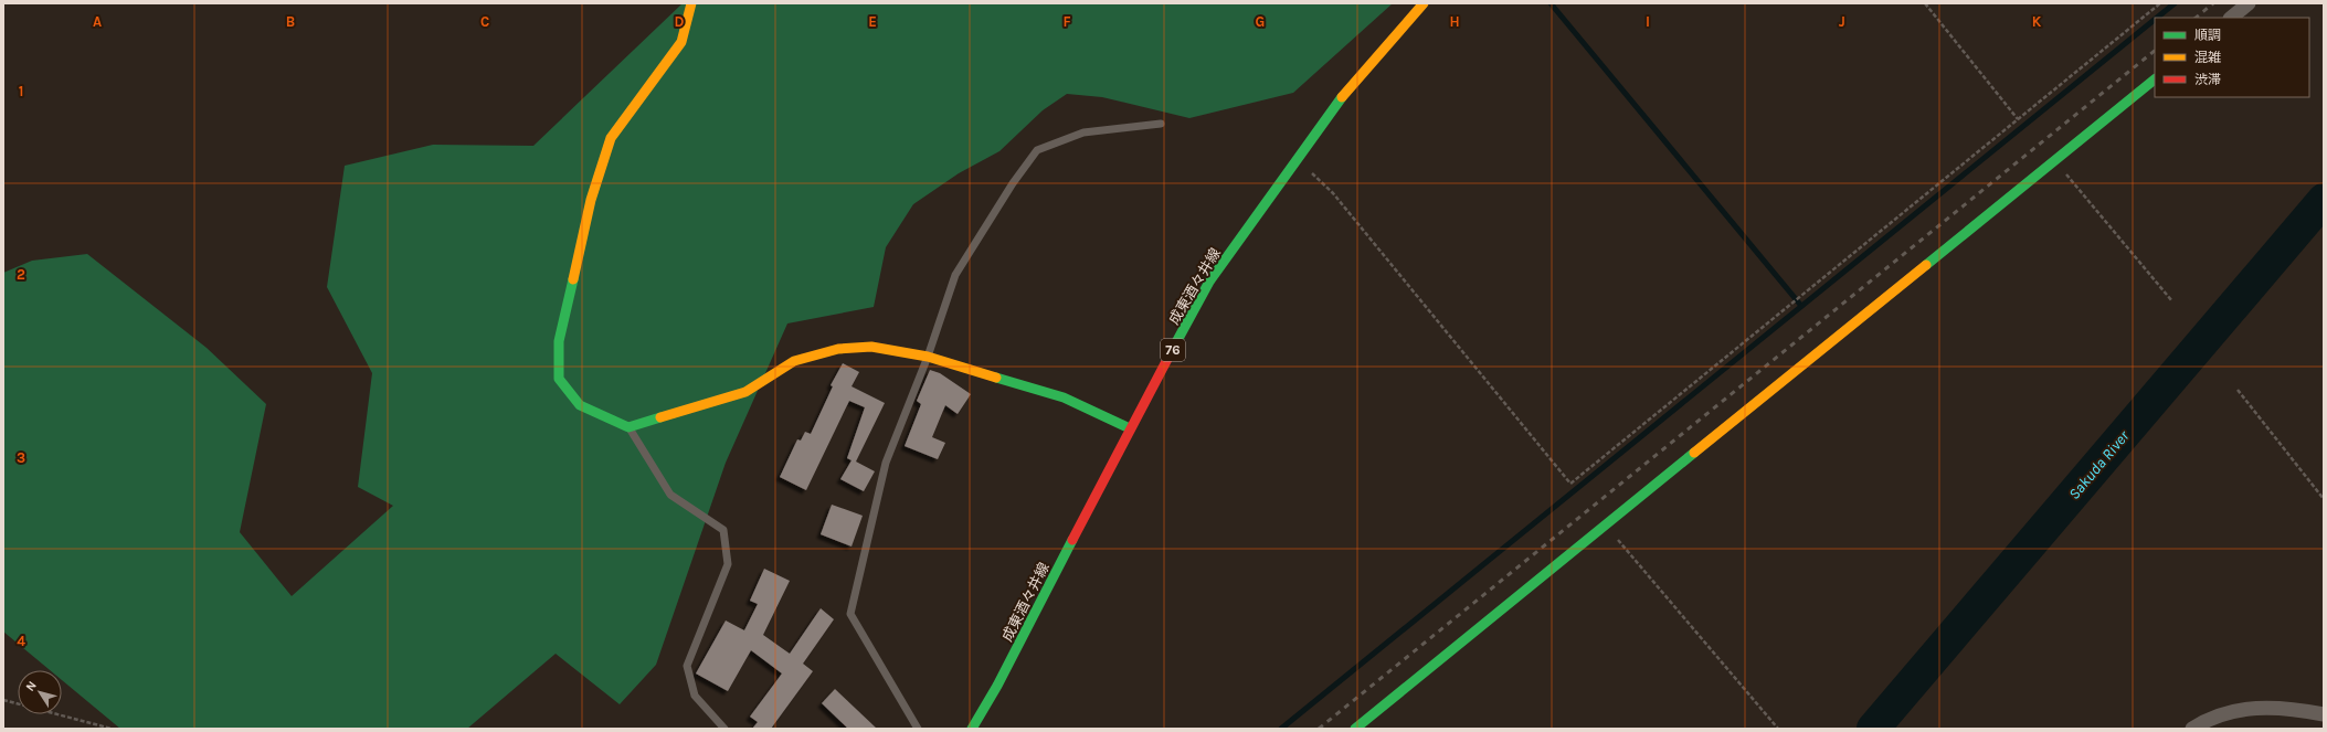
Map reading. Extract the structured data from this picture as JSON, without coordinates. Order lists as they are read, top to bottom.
{
  "streets": {
    "street": ["成東酒々井線", "76"]
  },
  "water": ["Sakuda River"],
  "legend": ["順調", "混雑", "渋滞"],
  "north": "top left",
  "grid": {
    "columns": [
      "A",
      "B",
      "C",
      "D",
      "E",
      "F",
      "G",
      "H",
      "I",
      "J",
      "K"
    ],
    "rows": [
      "1",
      "2",
      "3",
      "4"
    ]
  }
}
